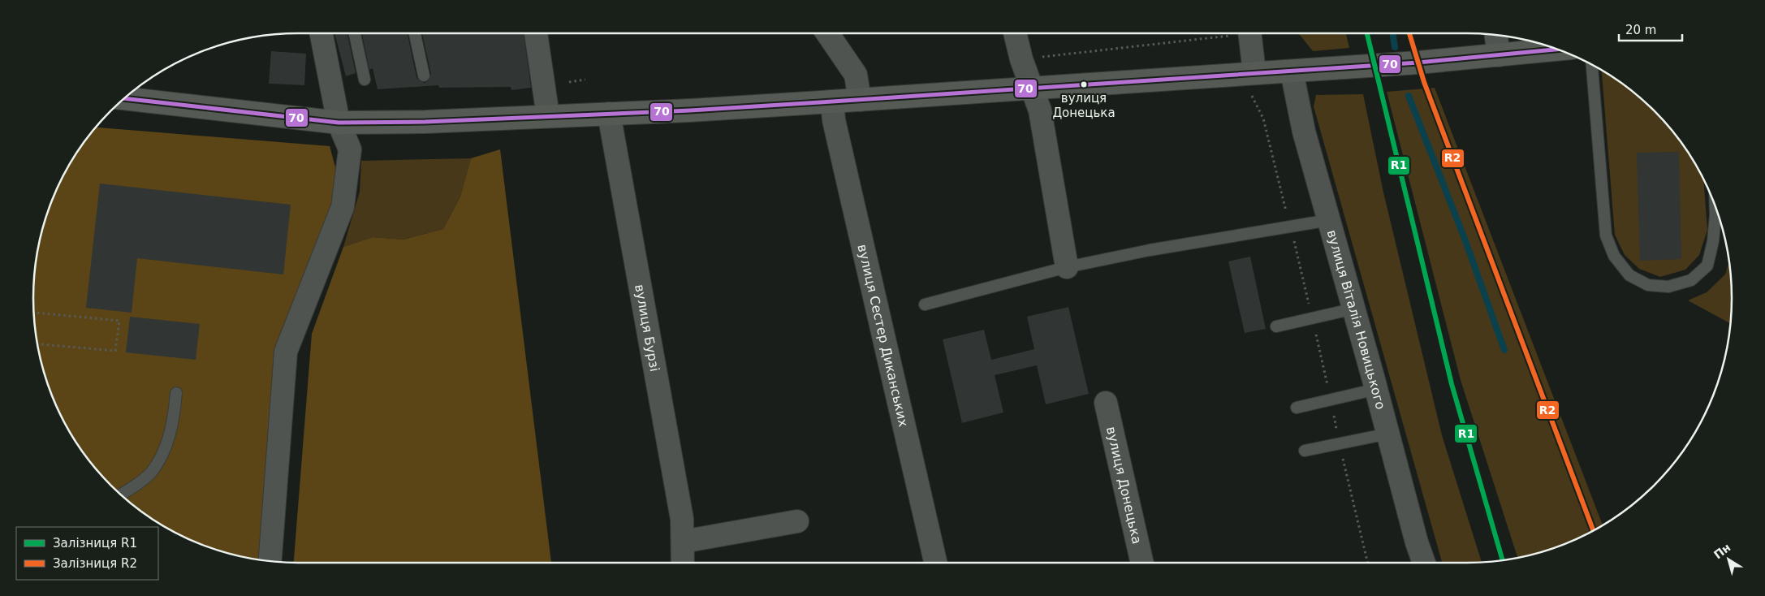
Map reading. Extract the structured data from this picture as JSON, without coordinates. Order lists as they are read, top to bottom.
{
  "streets": {
    "street": [
      "вулиця Віталія Новицького",
      "вулиця Бурзі",
      "вулиця Сестер Диканських",
      "вулиця Донецька"
    ]
  },
  "places": ["вулиця Донецька"],
  "lines": ["rail line R1", "rail line R2", "transit line 70"],
  "legend": ["Залізниця R1", "Залізниця R2"],
  "scale_bar": "20 m",
  "north": "top left"
}
